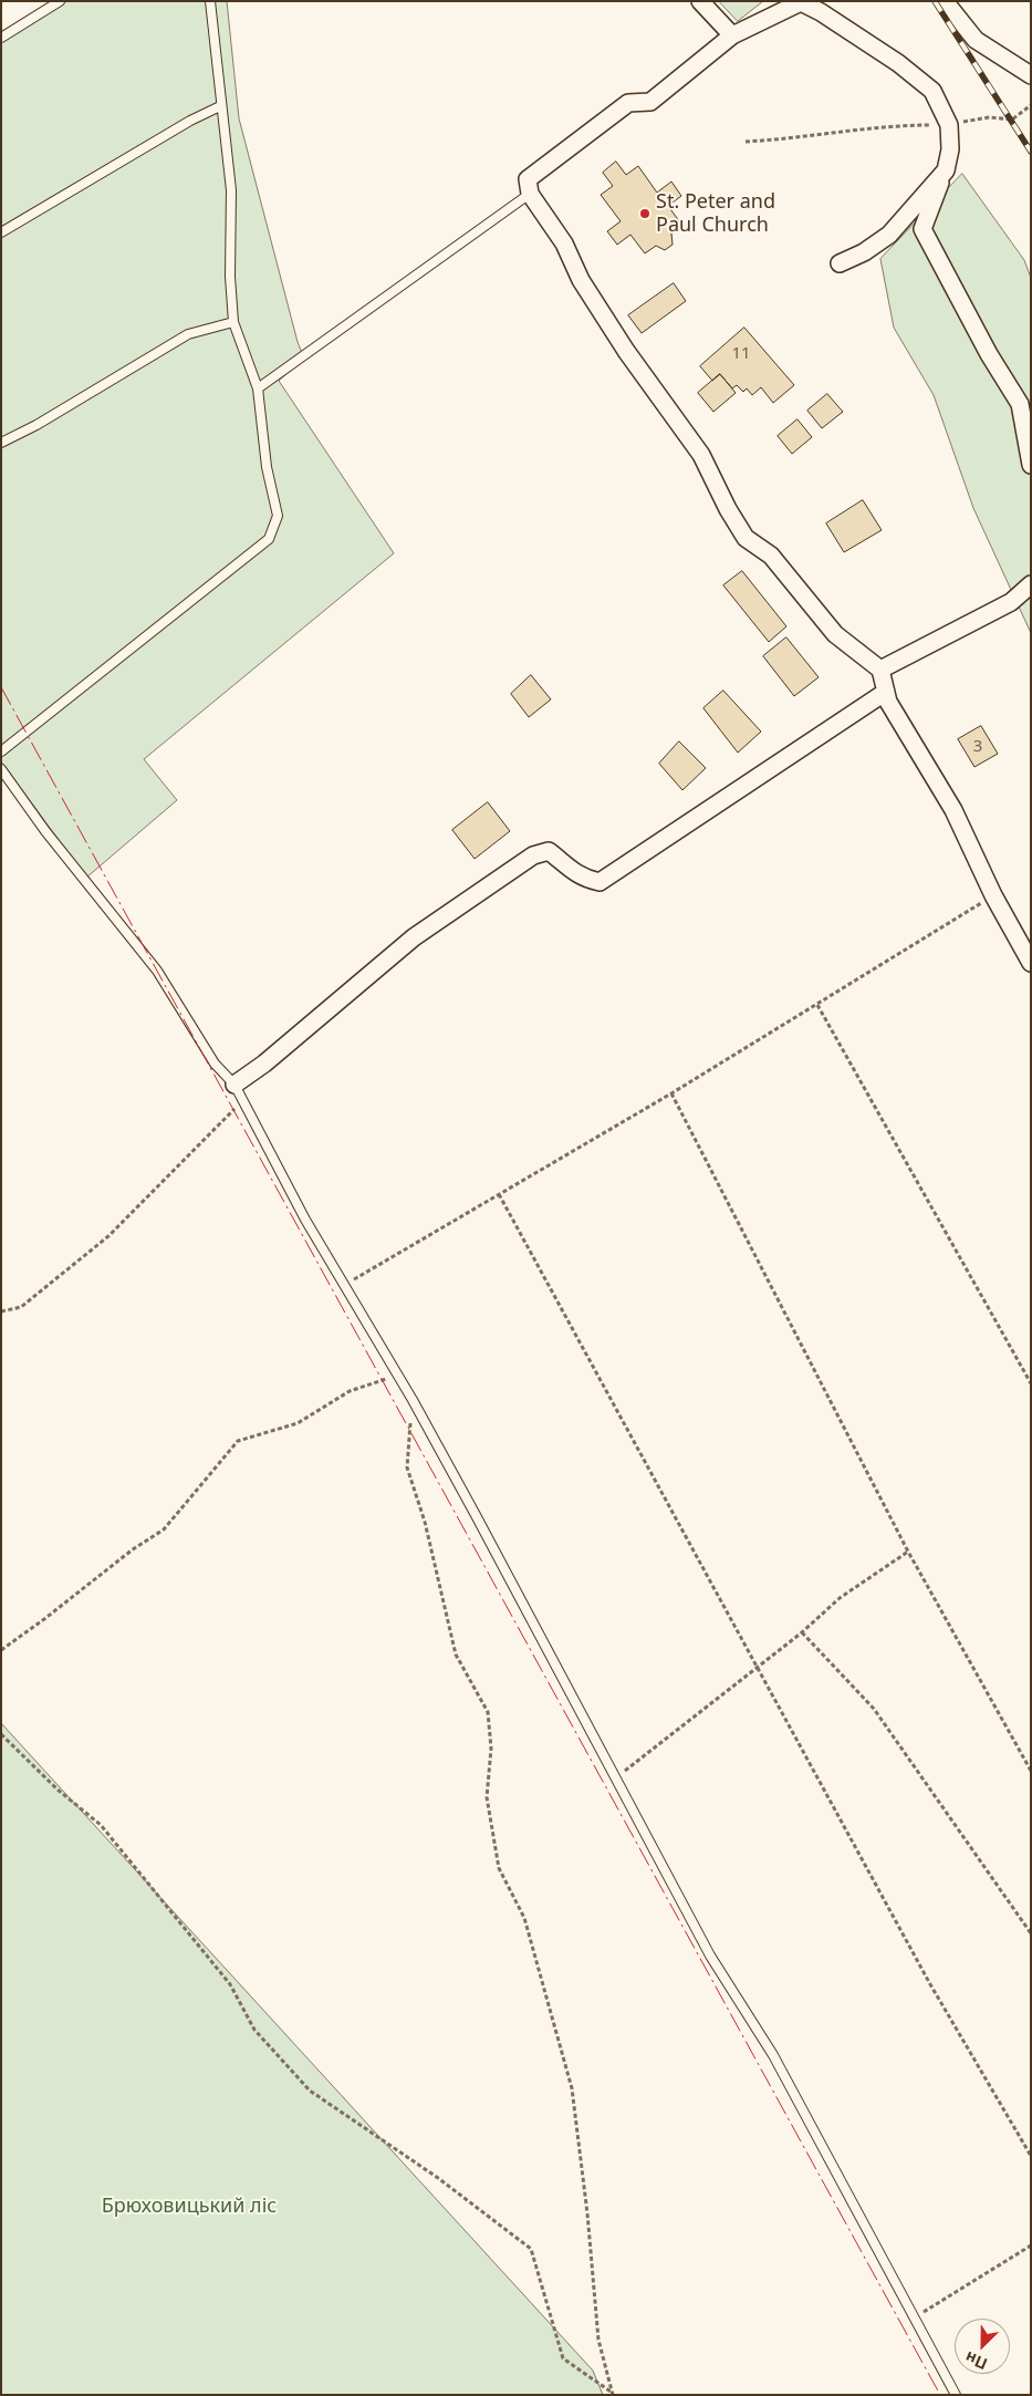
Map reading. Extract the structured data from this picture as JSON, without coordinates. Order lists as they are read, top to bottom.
{
  "parks": ["Брюховицький ліс"],
  "places": ["St. Peter and Paul Church"],
  "house_numbers": ["11", "3"],
  "north": "bottom left"
}
